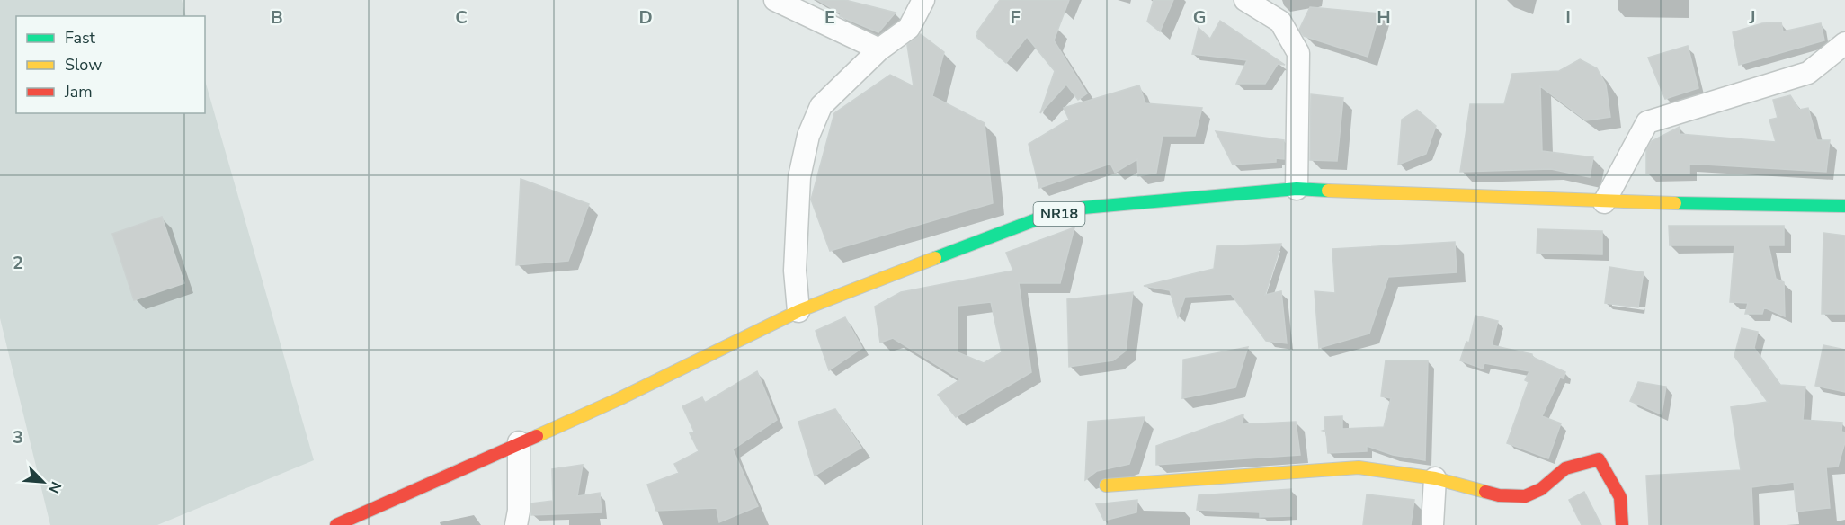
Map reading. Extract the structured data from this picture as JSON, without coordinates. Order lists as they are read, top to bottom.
{
  "streets": {
    "main road": ["NR18"]
  },
  "legend": ["Fast", "Slow", "Jam"],
  "north": "bottom right",
  "grid": {
    "columns": [
      "B",
      "C",
      "D",
      "E",
      "F",
      "G",
      "H",
      "I",
      "J"
    ],
    "rows": ["2", "3"]
  }
}
